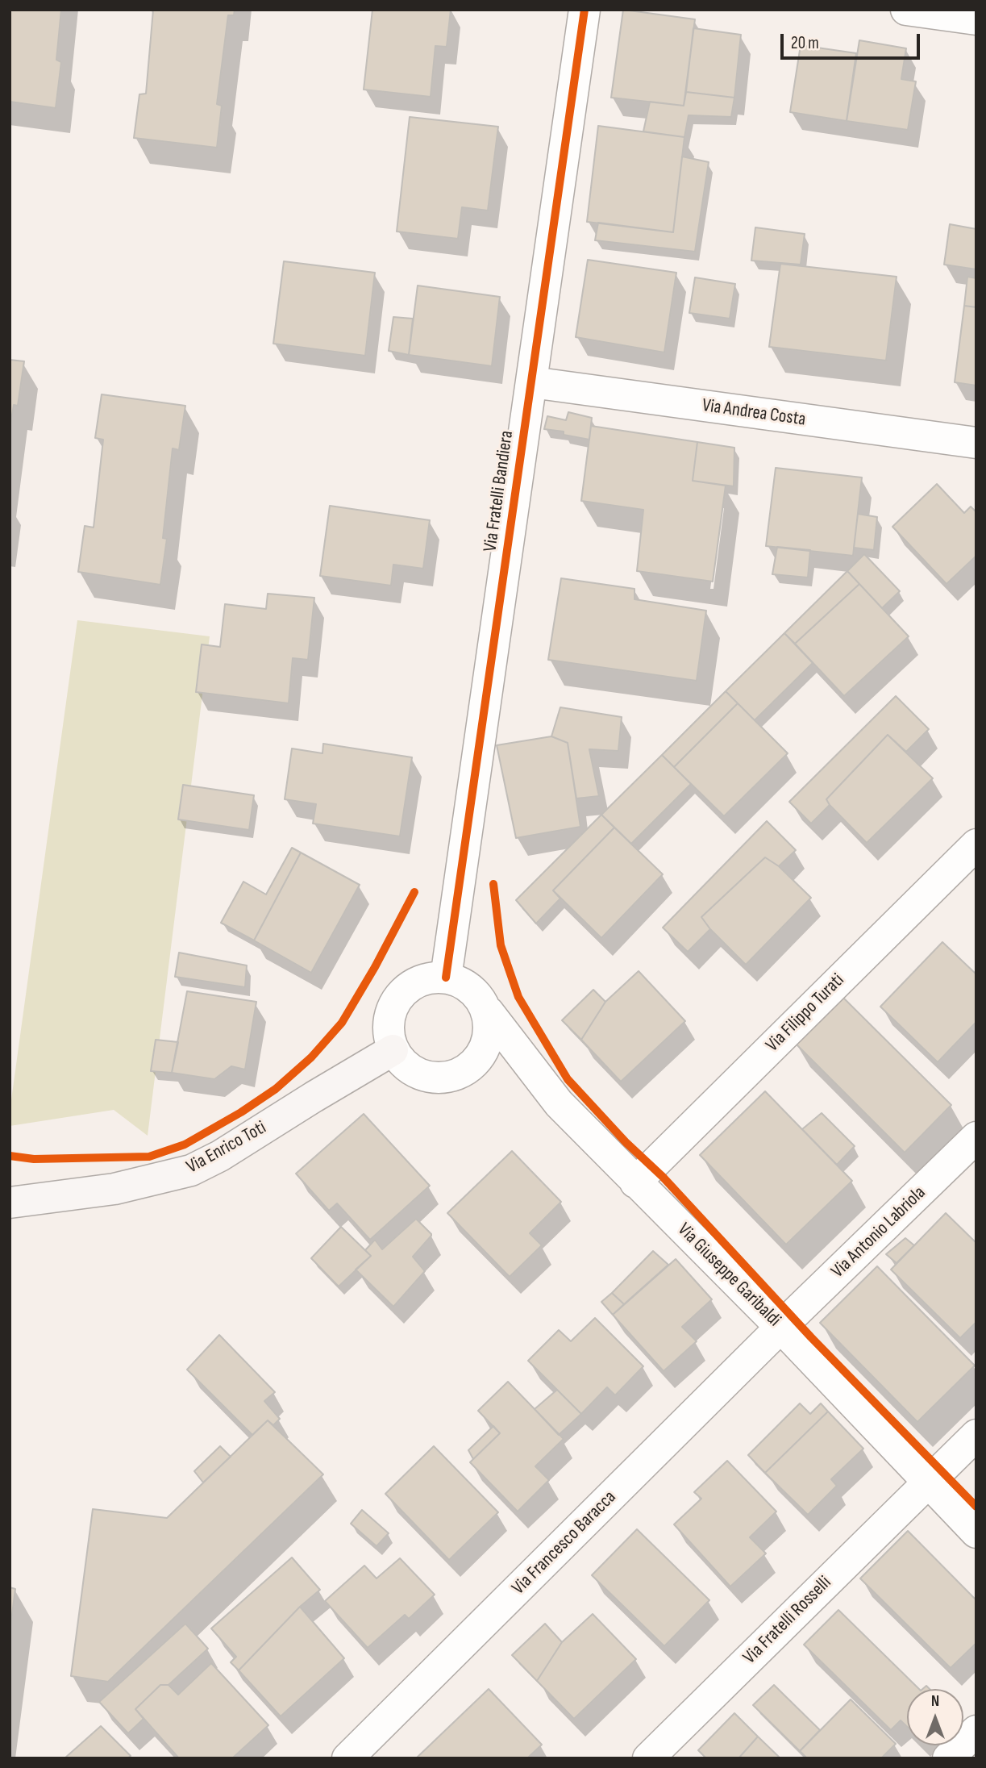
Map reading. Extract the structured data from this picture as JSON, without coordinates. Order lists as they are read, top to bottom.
{
  "streets": {
    "street": [
      "Via Andrea Costa",
      "Via Fratelli Bandiera",
      "Via Filippo Turati",
      "Via Enrico Toti",
      "Via Antonio Labriola",
      "Via Giuseppe Garibaldi",
      "Via Francesco Baracca",
      "Via Fratelli Rosselli"
    ]
  },
  "crossings": [
    ["Via Andrea Costa", "Via Fratelli Bandiera"],
    ["Via Fratelli Bandiera", "Via Enrico Toti"],
    ["Via Fratelli Bandiera", "Via Giuseppe Garibaldi"],
    ["Via Filippo Turati", "Via Giuseppe Garibaldi"],
    ["Via Enrico Toti", "Via Giuseppe Garibaldi"],
    ["Via Antonio Labriola", "Via Giuseppe Garibaldi"],
    ["Via Antonio Labriola", "Via Francesco Baracca"],
    ["Via Giuseppe Garibaldi", "Via Francesco Baracca"],
    ["Via Giuseppe Garibaldi", "Via Fratelli Rosselli"]
  ],
  "scale_bar": "20 m",
  "north": "top"
}
